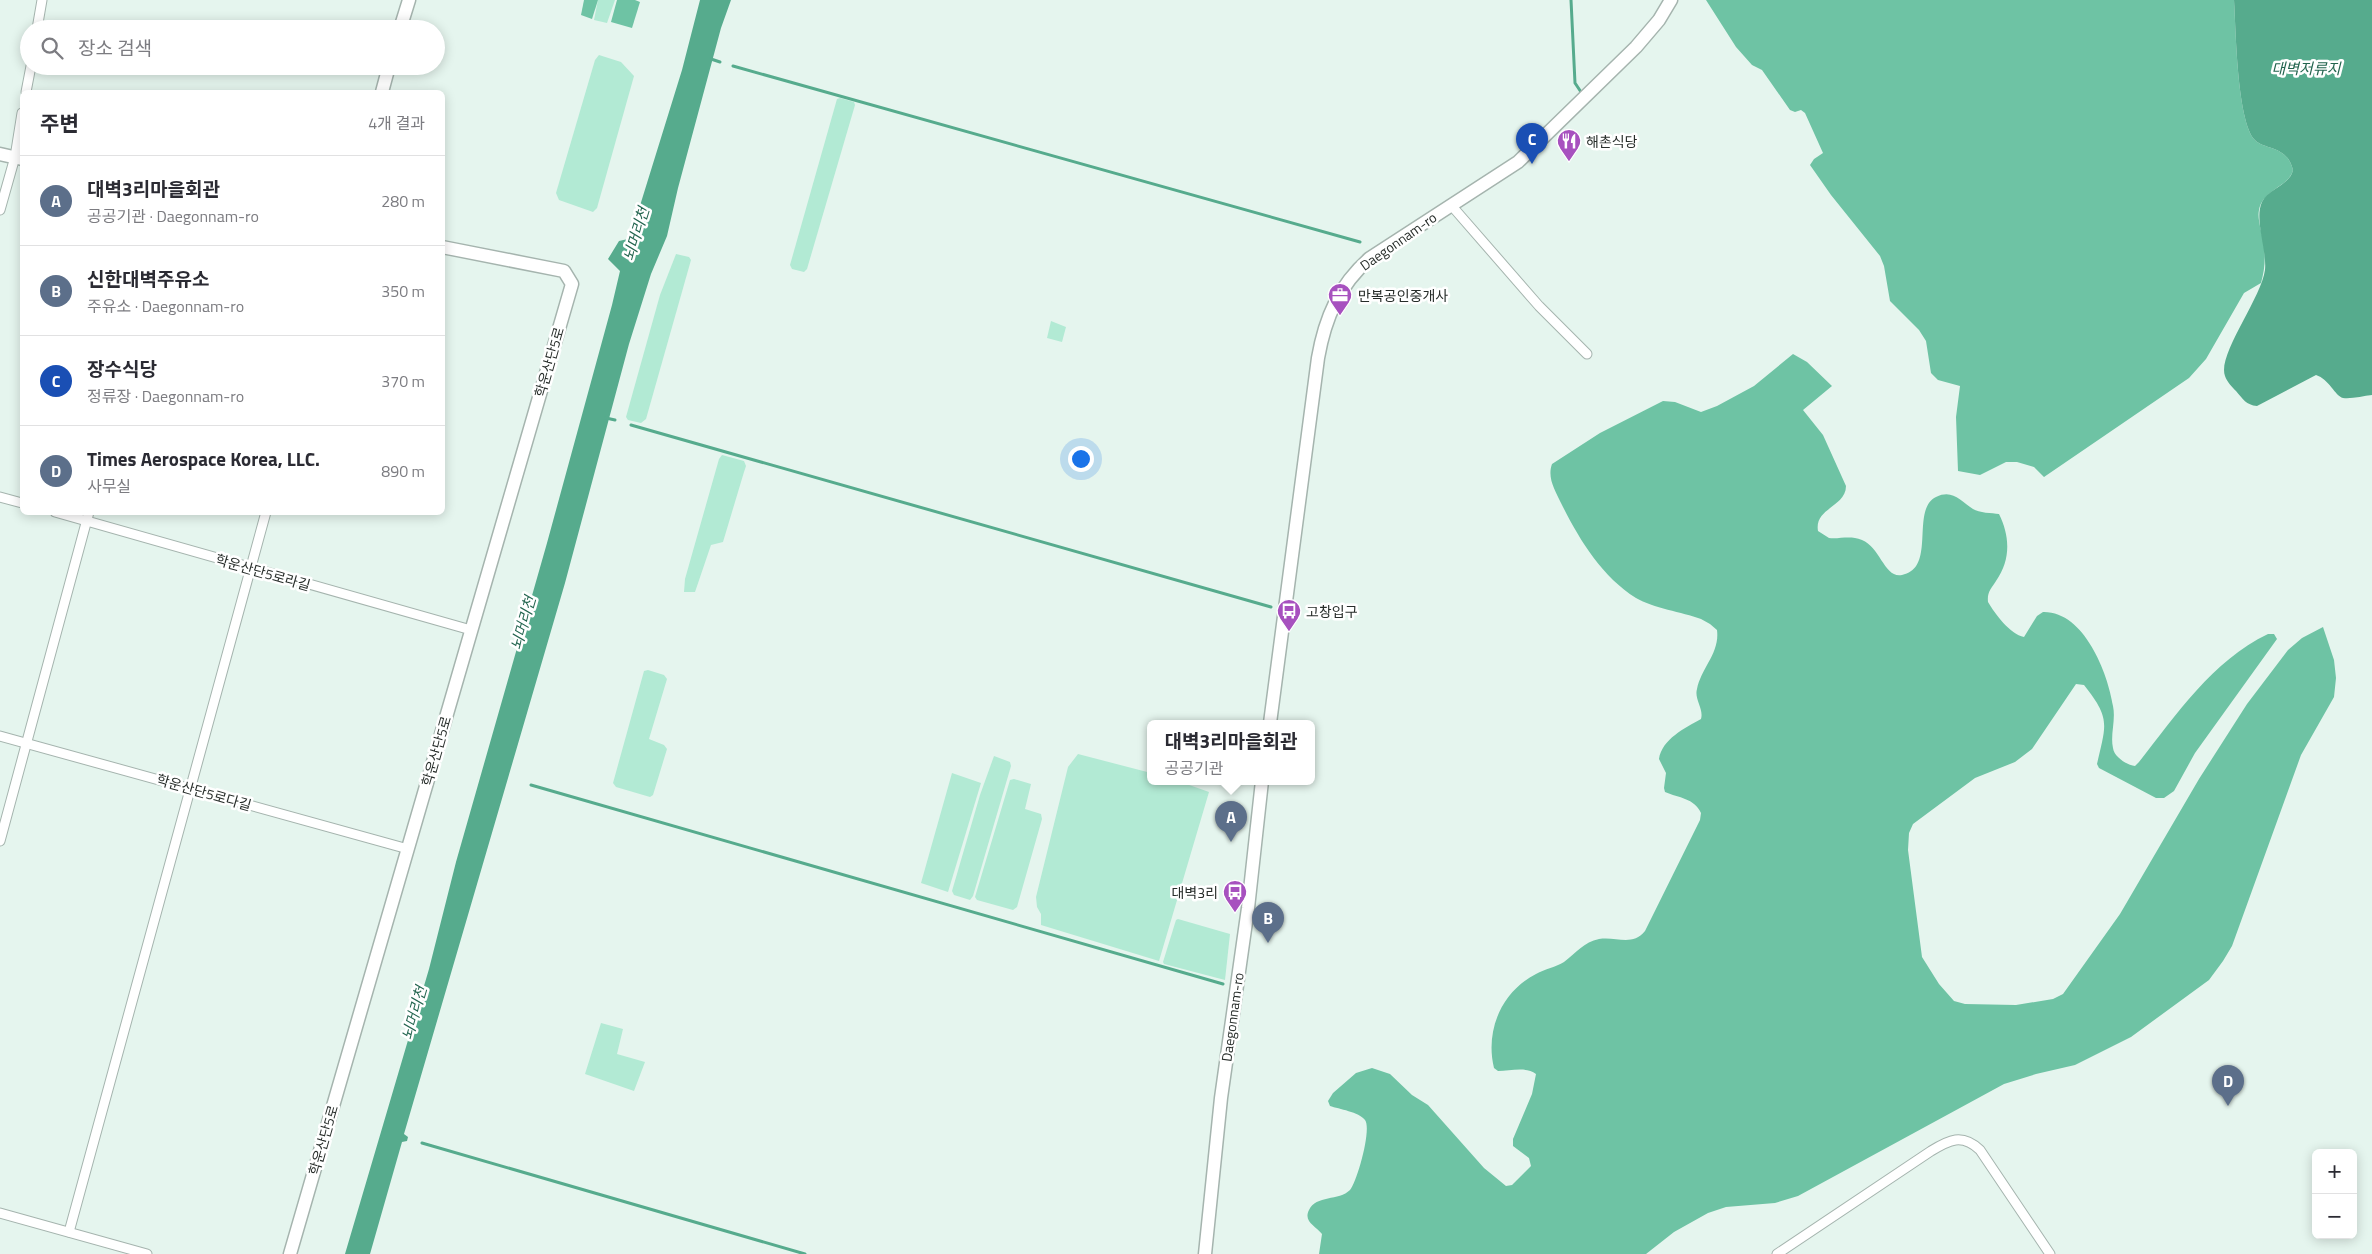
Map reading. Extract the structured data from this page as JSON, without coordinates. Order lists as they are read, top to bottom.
{
  "streets": {
    "street": [
      "Daegonnam-ro",
      "학운산단5로",
      "학운산단5로라길",
      "학운산단5로다길"
    ]
  },
  "crossings": [
    ["학운산단5로", "학운산단5로라길"],
    ["학운산단5로", "학운산단5로다길"]
  ],
  "water": ["대벽저류지", "뇌머리천"],
  "places": {
    "restaurant": ["해촌식당"],
    "office": ["만복공인중개사"],
    "bus stop": ["고창입구", "대벽3리"]
  },
  "page": {
    "search": "장소 검색",
    "heading": ["주변", "4개 결과"],
    "pins": [
      "C",
      "A",
      "B",
      "D"
    ],
    "list": [
      {
        "mark": "A",
        "name": "대벽3리마을회관",
        "note": "공공기관 · Daegonnam-ro",
        "value": "280 m"
      },
      {
        "mark": "B",
        "name": "신한대벽주유소",
        "note": "주유소 · Daegonnam-ro",
        "value": "350 m"
      },
      {
        "mark": "C",
        "name": "장수식당",
        "note": "정류장 · Daegonnam-ro",
        "value": "370 m"
      },
      {
        "mark": "D",
        "name": "Times Aerospace Korea, LLC.",
        "note": "사무실",
        "value": "890 m"
      }
    ],
    "popup": ["대벽3리마을회관", "공공기관"],
    "map_buttons": ["+", "−"]
  }
}
